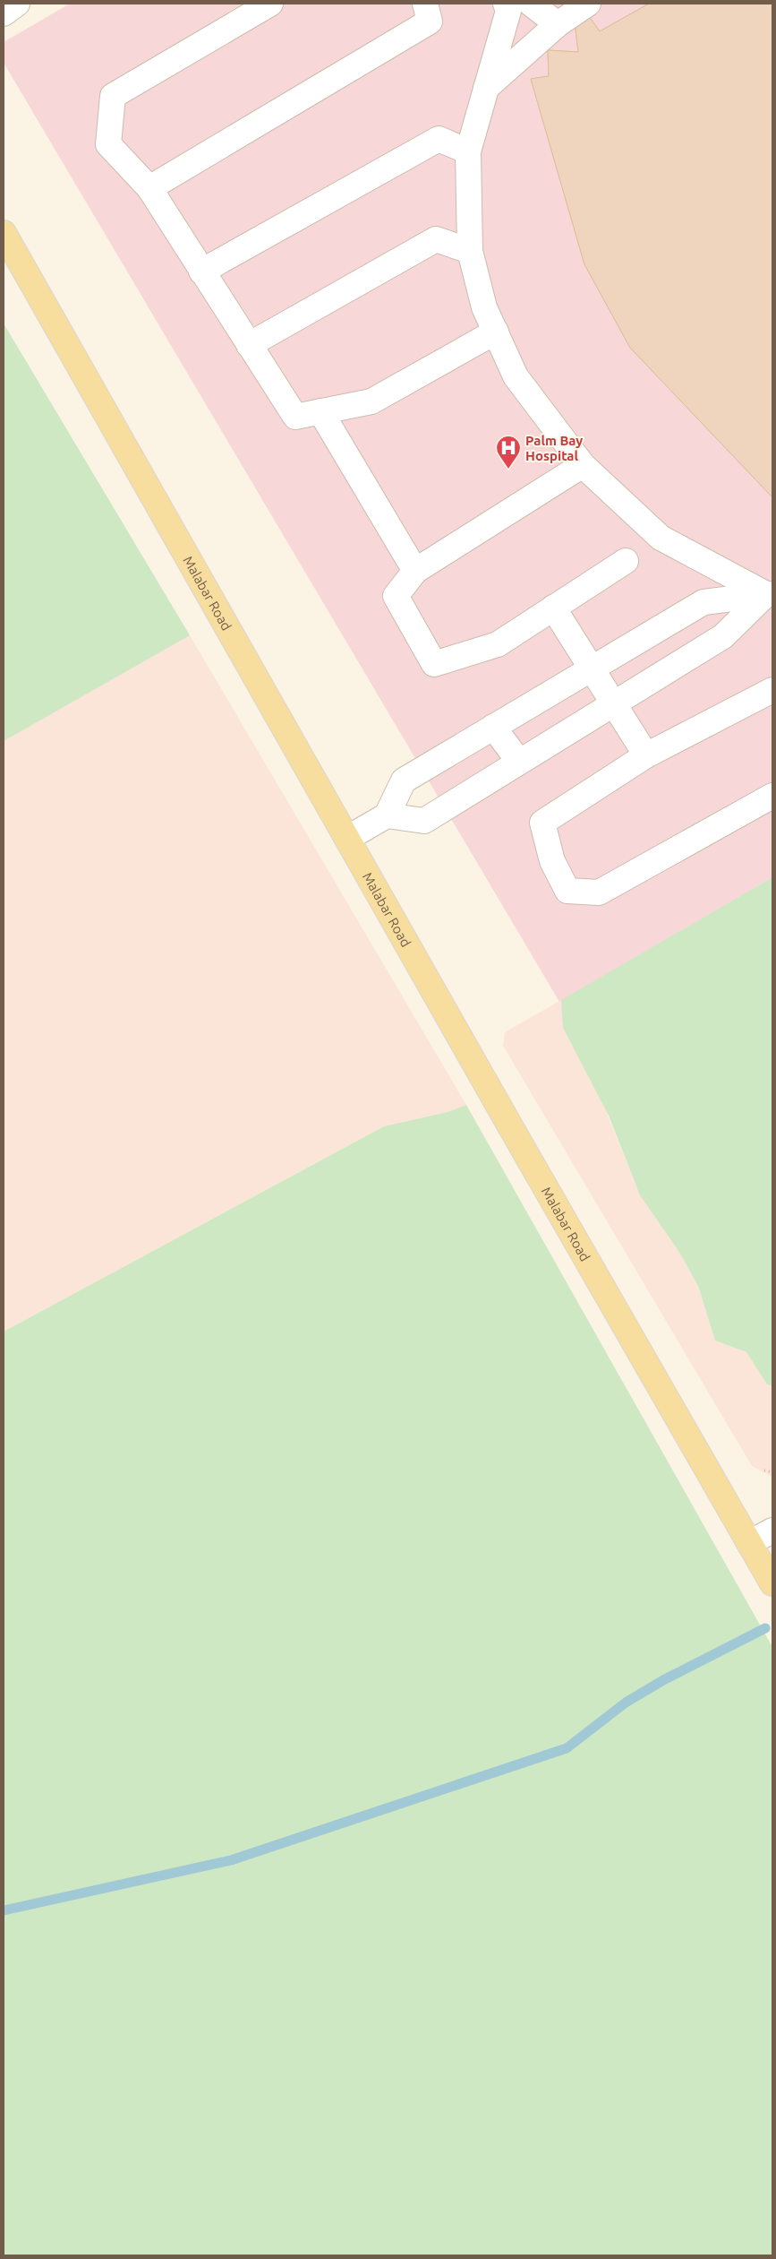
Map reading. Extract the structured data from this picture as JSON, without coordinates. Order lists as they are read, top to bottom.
{
  "streets": {
    "main road": ["Malabar Road"]
  },
  "places": {
    "hospital": ["Palm Bay Hospital"]
  }
}
